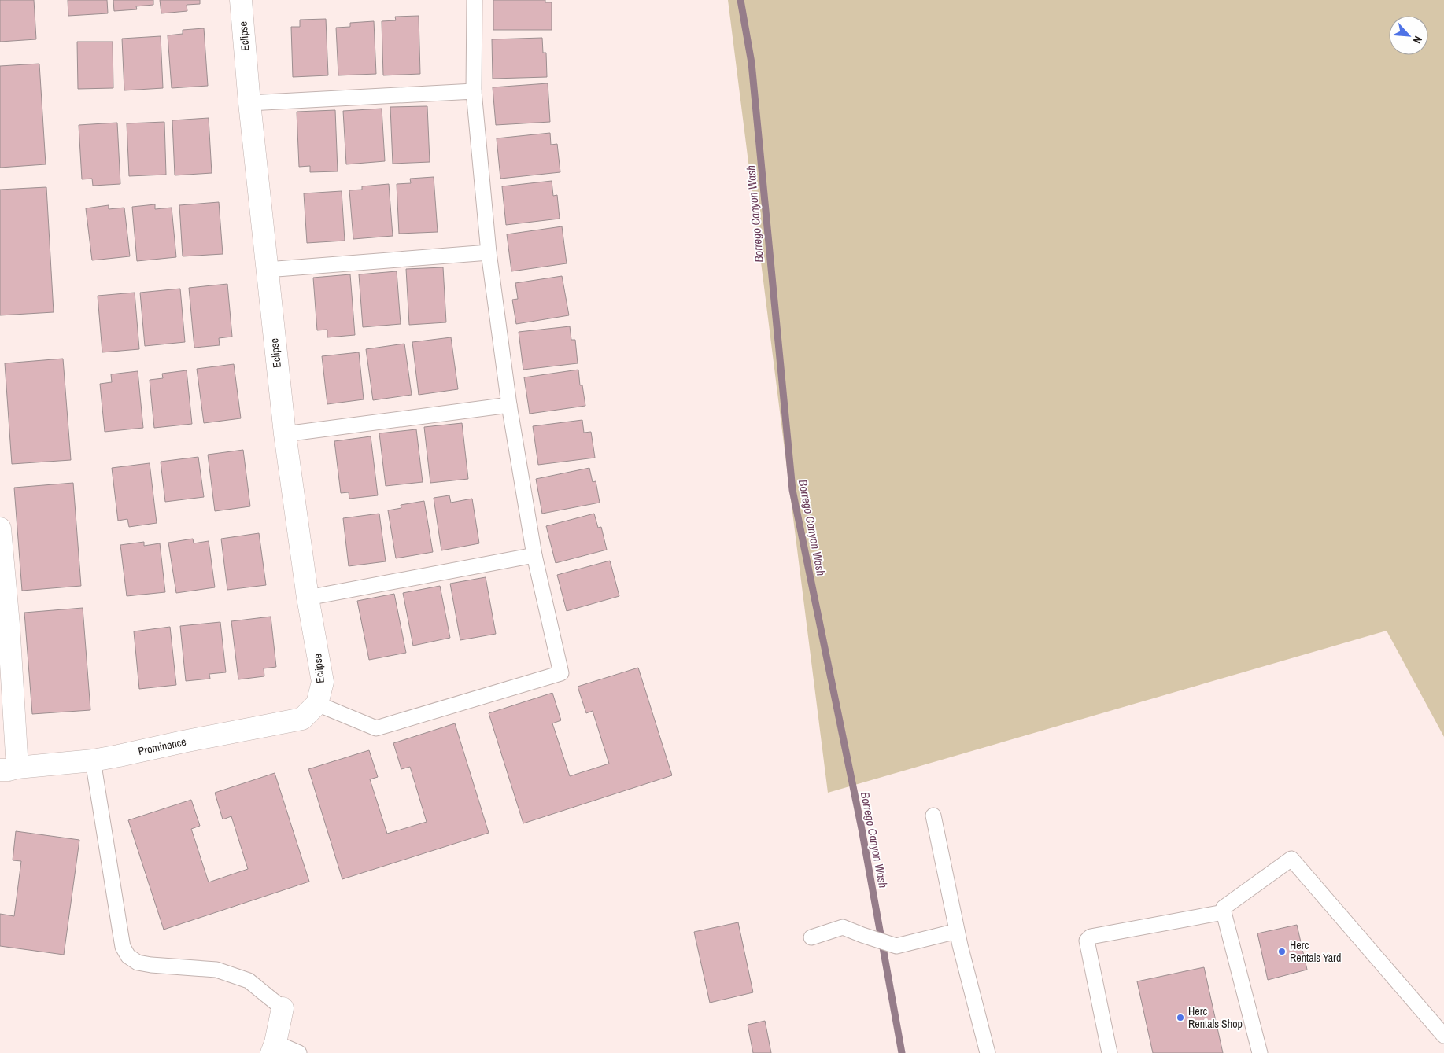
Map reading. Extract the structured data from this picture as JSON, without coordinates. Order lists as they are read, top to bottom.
{
  "streets": {
    "street": ["Eclipse", "Prominence"]
  },
  "crossings": [
    ["Eclipse", "Prominence"]
  ],
  "water": ["Borrego Canyon Wash"],
  "places": ["Herc Rentals Yard", "Herc Rentals Shop"],
  "north": "bottom right"
}
